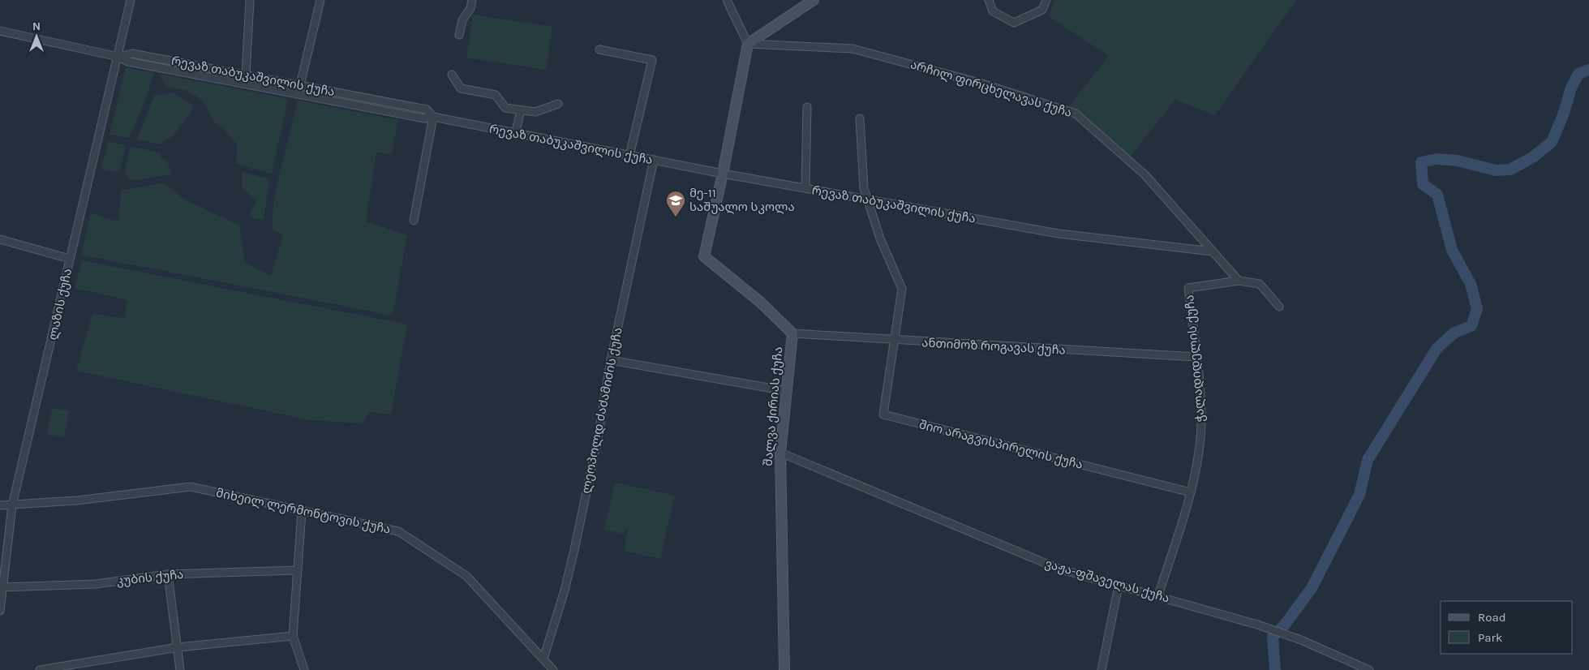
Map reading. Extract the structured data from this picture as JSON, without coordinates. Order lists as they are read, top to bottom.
{
  "streets": {
    "street": [
      "რევაზ თაბუკაშვილის ქუჩა",
      "არჩილ ფირცხელავას ქუჩა",
      "ლაზის ქუჩა",
      "ანთიმოზ როგავას ქუჩა",
      "ჭალადიდელის ქუჩა",
      "შალვა ქირიას ქუჩა",
      "ლეოპოლდ ძაძამიძის ქუჩა",
      "შიო არაგვისპირელის ქუჩა",
      "მიხეილ ლერმონტოვის ქუჩა",
      "კუბის ქუჩა",
      "ვაჟა-ფშაველას ქუჩა"
    ]
  },
  "crossings": [
    ["რევაზ თაბუკაშვილის ქუჩა", "არჩილ ფირცხელავას ქუჩა"],
    ["რევაზ თაბუკაშვილის ქუჩა", "ლაზის ქუჩა"],
    ["რევაზ თაბუკაშვილის ქუჩა", "შალვა ქირიას ქუჩა"],
    ["რევაზ თაბუკაშვილის ქუჩა", "ლეოპოლდ ძაძამიძის ქუჩა"],
    ["არჩილ ფირცხელავას ქუჩა", "ჭალადიდელის ქუჩა"],
    ["არჩილ ფირცხელავას ქუჩა", "შალვა ქირიას ქუჩა"],
    ["ლაზის ქუჩა", "მიხეილ ლერმონტოვის ქუჩა"],
    ["ლაზის ქუჩა", "კუბის ქუჩა"],
    ["ანთიმოზ როგავას ქუჩა", "ჭალადიდელის ქუჩა"],
    ["ანთიმოზ როგავას ქუჩა", "შალვა ქირიას ქუჩა"],
    ["ანთიმოზ როგავას ქუჩა", "შიო არაგვისპირელის ქუჩა"],
    ["ჭალადიდელის ქუჩა", "შიო არაგვისპირელის ქუჩა"],
    ["ჭალადიდელის ქუჩა", "ვაჟა-ფშაველას ქუჩა"],
    ["შალვა ქირიას ქუჩა", "ვაჟა-ფშაველას ქუჩა"],
    ["ლეოპოლდ ძაძამიძის ქუჩა", "მიხეილ ლერმონტოვის ქუჩა"]
  ],
  "places": {
    "school or university": ["მე-11 საშუალო სკოლა"]
  },
  "legend": ["Road", "Park"],
  "north": "top"
}
